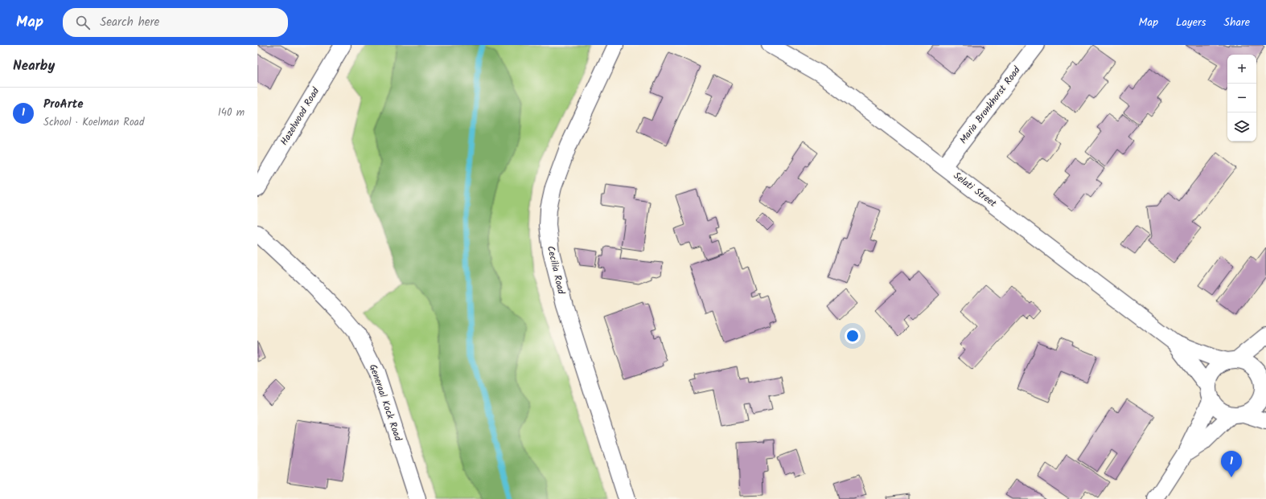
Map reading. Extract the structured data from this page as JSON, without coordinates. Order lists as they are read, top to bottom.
{
  "streets": {
    "street": [
      "Maria Bronkhorst Road",
      "Hazelwood Road",
      "Selati Street",
      "Cecilia Road",
      "Generaal Kock Road"
    ]
  },
  "crossings": [
    ["Maria Bronkhorst Road", "Selati Street"]
  ],
  "page": {
    "header": "Map",
    "search": "Search here",
    "nav": ["Map", "Layers", "Share"],
    "heading": "Nearby",
    "map_buttons": ["+", "−"],
    "list": [
      {
        "mark": "1",
        "name": "ProArte",
        "note": "School · Koelman Road",
        "value": "140 m"
      }
    ],
    "pins": "1"
  }
}
